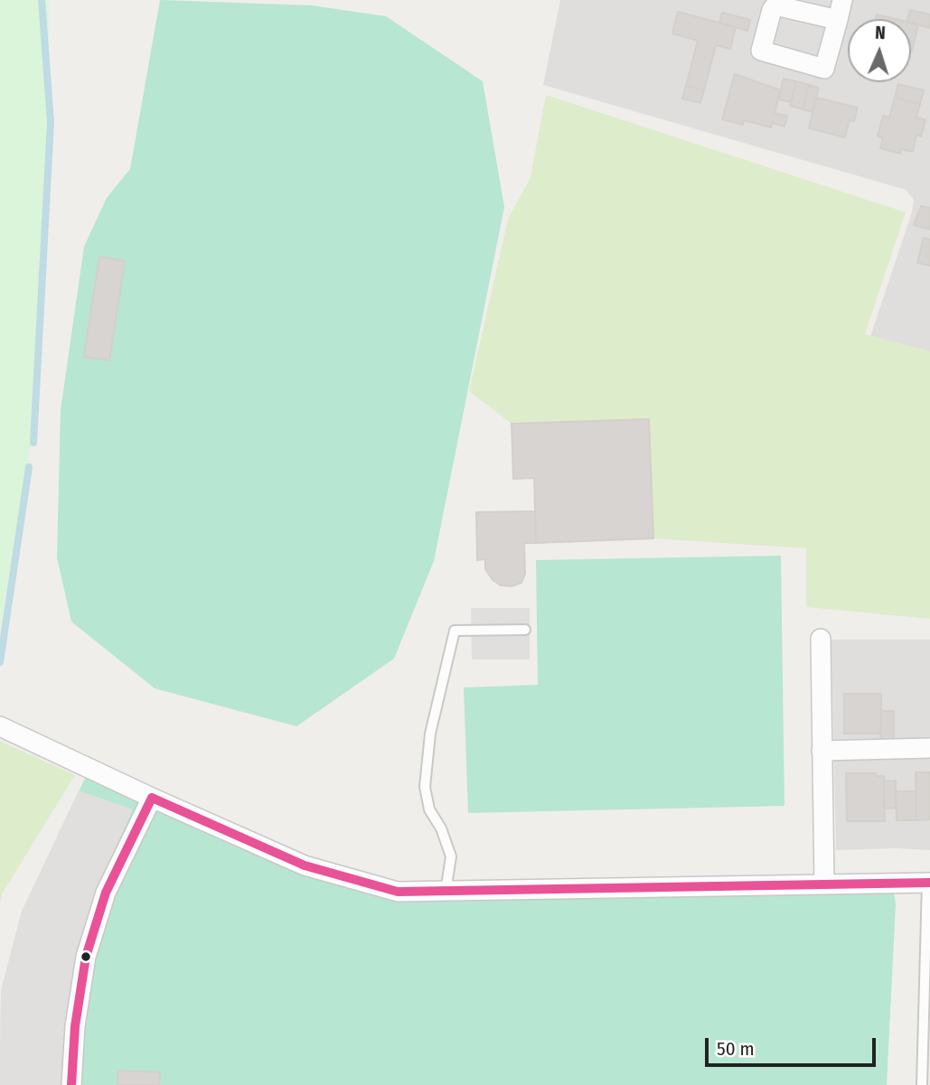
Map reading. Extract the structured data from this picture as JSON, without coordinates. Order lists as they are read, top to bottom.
{
  "scale_bar": "50 m",
  "north": "top"
}
